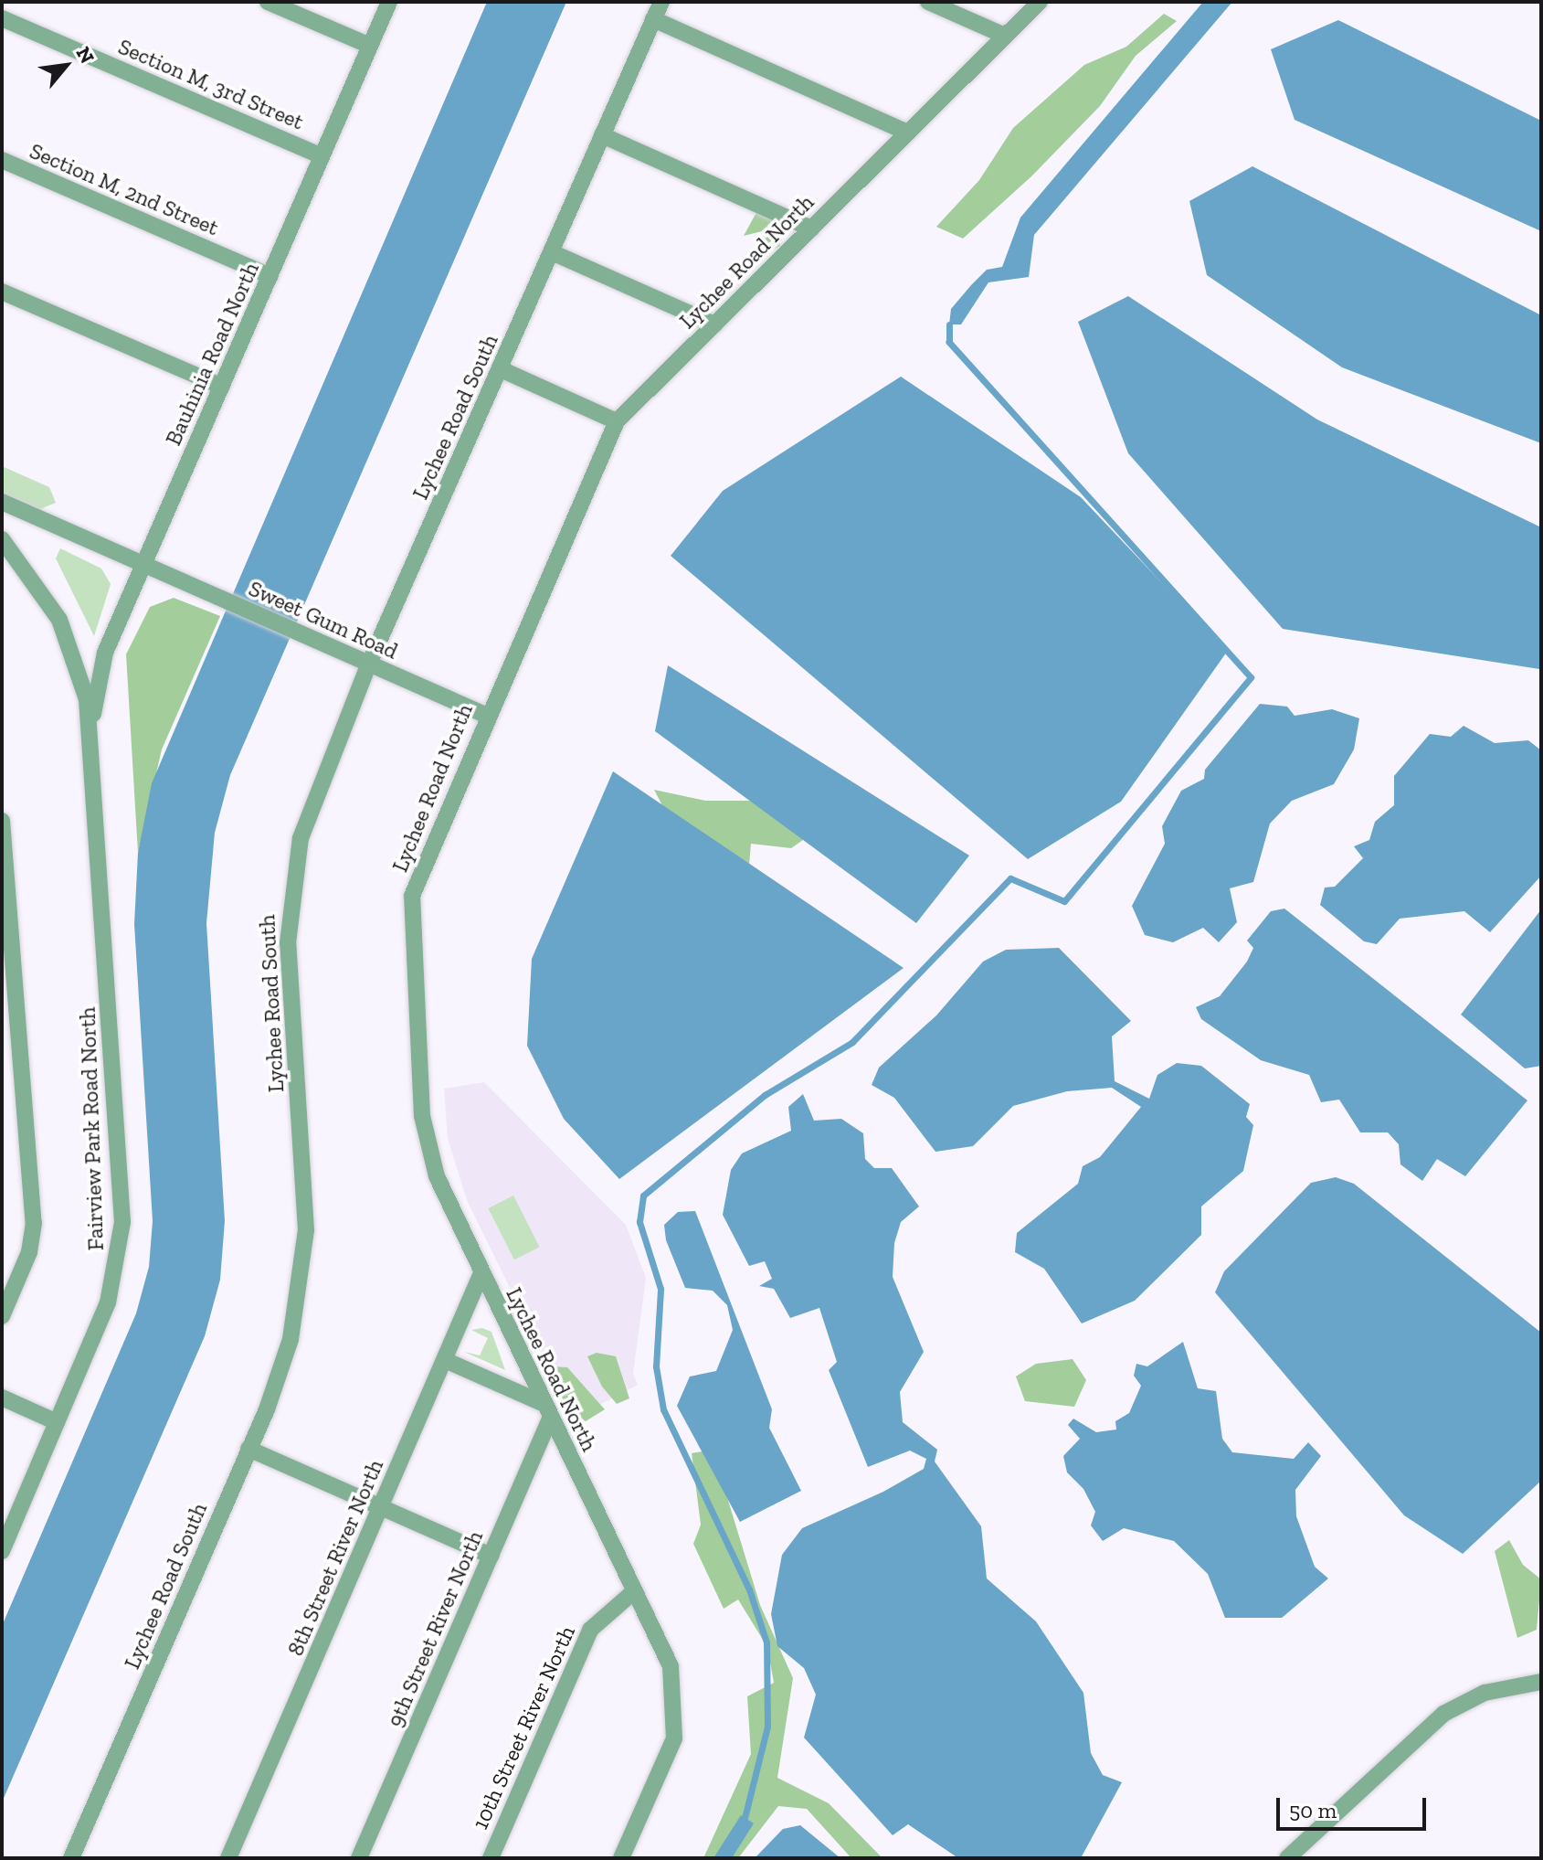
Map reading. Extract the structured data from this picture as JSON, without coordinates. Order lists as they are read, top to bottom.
{
  "streets": {
    "street": [
      "Section M, 3rd Street",
      "Section M, 2nd Street",
      "Lychee Road North",
      "Bauhinia Road North",
      "Lychee Road South",
      "Sweet Gum Road",
      "Fairview Park Road North",
      "8th Street River North",
      "9th Street River North",
      "10th Street River North"
    ]
  },
  "crossings": [
    ["Section M, 3rd Street", "Bauhinia Road North"],
    ["Section M, 2nd Street", "Bauhinia Road North"],
    ["Lychee Road North", "Sweet Gum Road"],
    ["Lychee Road North", "8th Street River North"],
    ["Lychee Road North", "9th Street River North"],
    ["Lychee Road North", "10th Street River North"],
    ["Bauhinia Road North", "Sweet Gum Road"],
    ["Bauhinia Road North", "Fairview Park Road North"],
    ["Lychee Road South", "Sweet Gum Road"]
  ],
  "scale_bar": "50 m",
  "north": "top right"
}
